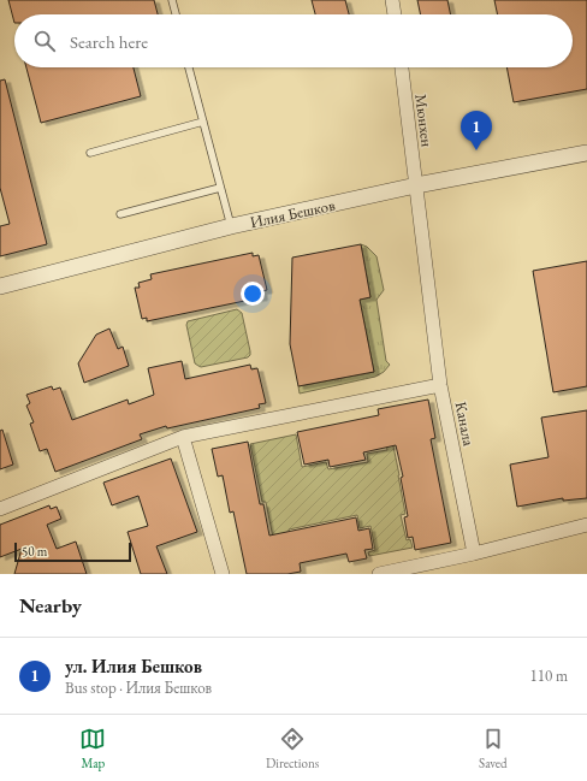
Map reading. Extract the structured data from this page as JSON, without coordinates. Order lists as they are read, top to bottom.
{
  "streets": {
    "street": ["Мюнхен", "Илия Бешков", "Канала"]
  },
  "crossings": [
    ["Мюнхен", "Илия Бешков"],
    ["Мюнхен", "Канала"],
    ["Илия Бешков", "Канала"]
  ],
  "scale_bar": "50 m",
  "page": {
    "search": "Search here",
    "pins": "1",
    "scale": "50 m",
    "heading": "Nearby",
    "list": [
      {
        "mark": "1",
        "name": "ул. Илия Бешков",
        "note": "Bus stop · Илия Бешков",
        "value": "110 m"
      }
    ],
    "nav": ["Map", "Directions", "Saved"]
  }
}
